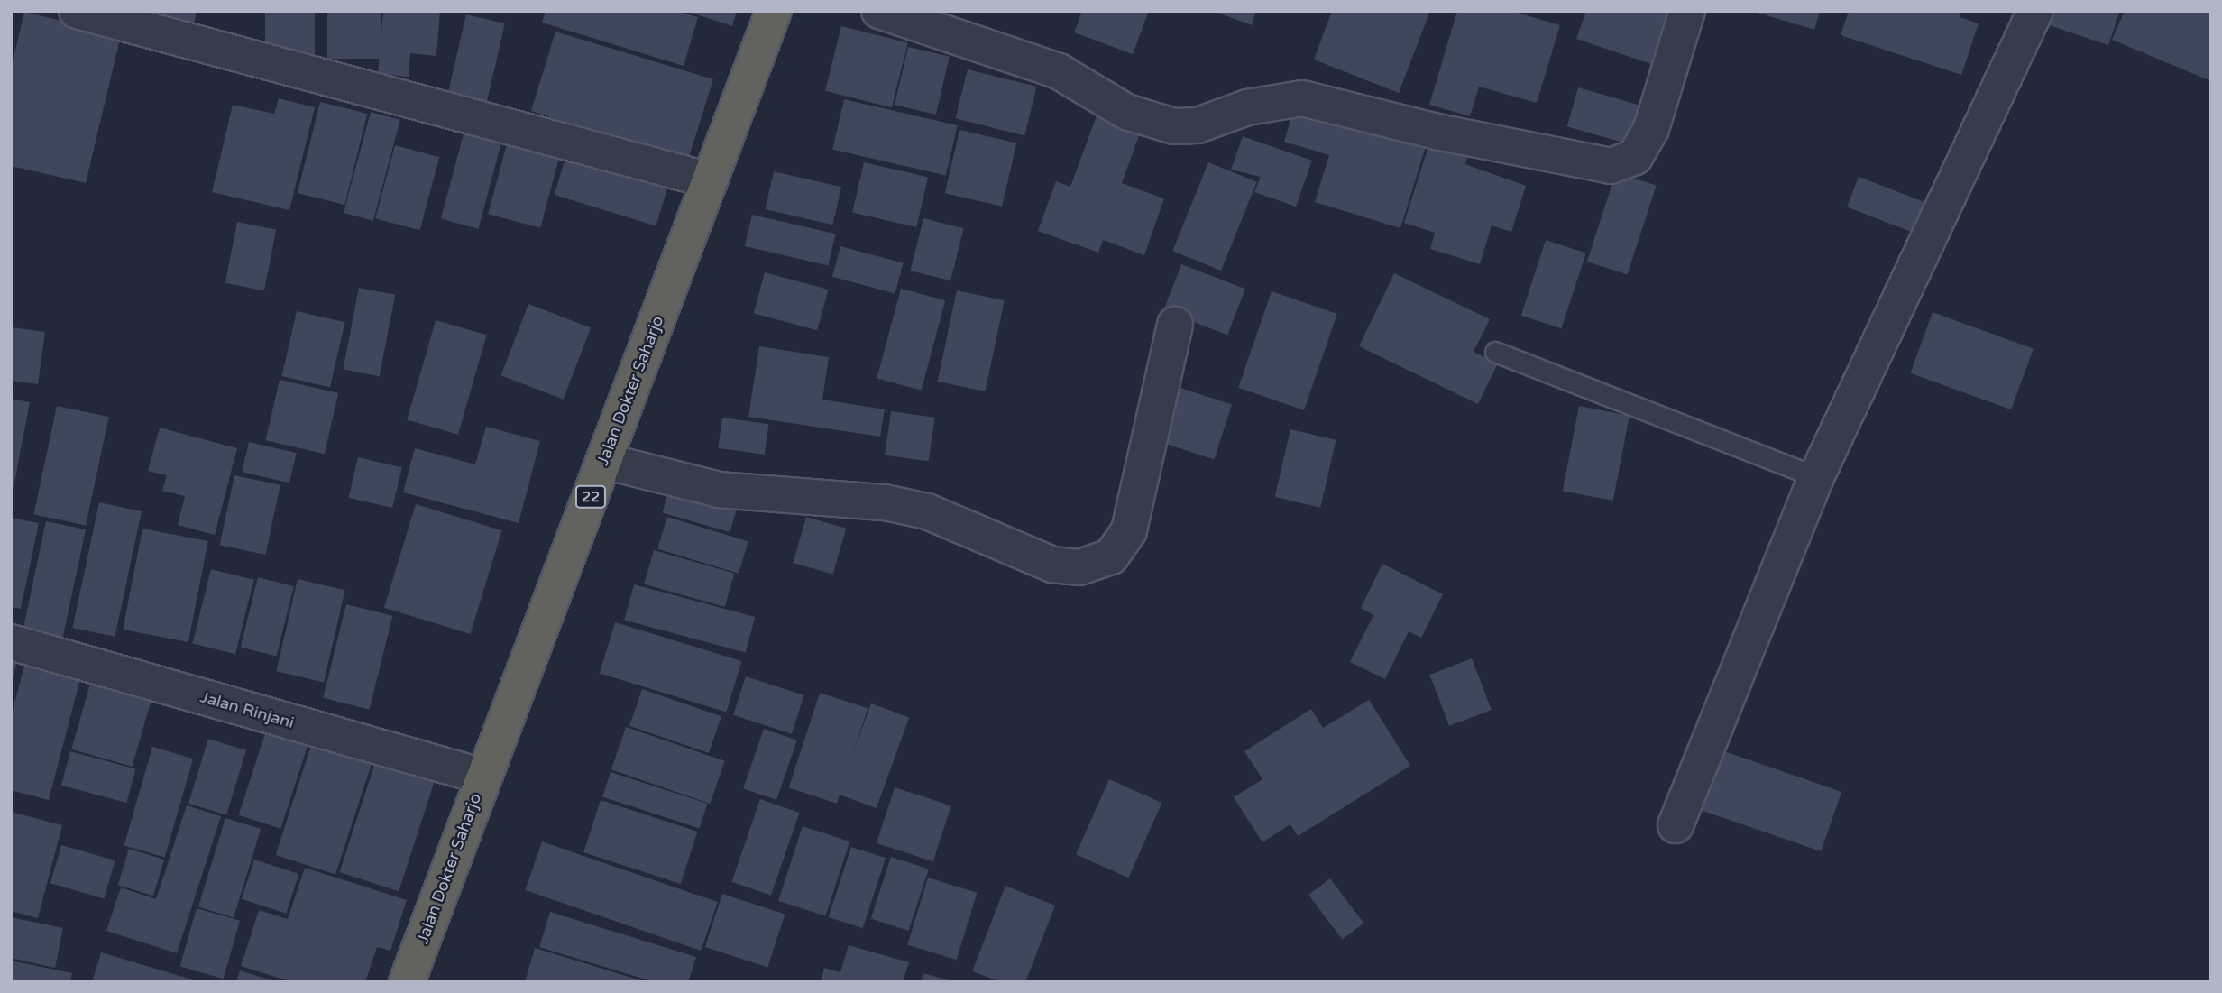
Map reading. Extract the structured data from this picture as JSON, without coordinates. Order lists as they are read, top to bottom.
{
  "streets": {
    "highway": ["Jalan Dokter Saharjo", "22"],
    "street": ["Jalan Rinjani"]
  },
  "crossings": [
    ["Jalan Dokter Saharjo", "Jalan Rinjani"]
  ]
}
